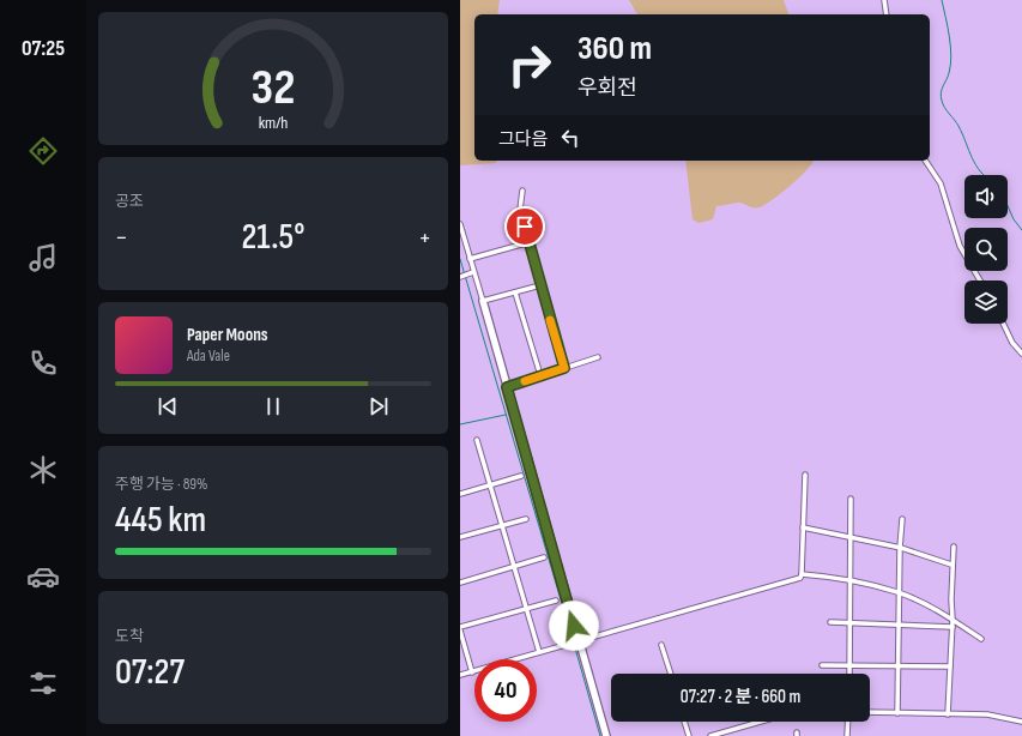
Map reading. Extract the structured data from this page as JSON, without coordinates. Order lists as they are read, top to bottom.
{
  "page": {
    "tabs": "07:25",
    "turn": ["360 m", "우회전"],
    "then": "그다음",
    "tile": [
      "공조",
      ["주행 가능 · 89%", "445 km"],
      ["도착", "07:27"]
    ],
    "heat": ["−", "21.5°", "+"],
    "song": ["Paper Moons", "Ada Vale"],
    "limit": "40",
    "trip": "07:27 · 2 분 · 660 m",
    "gauge": ["32", "km/h"]
  }
}
